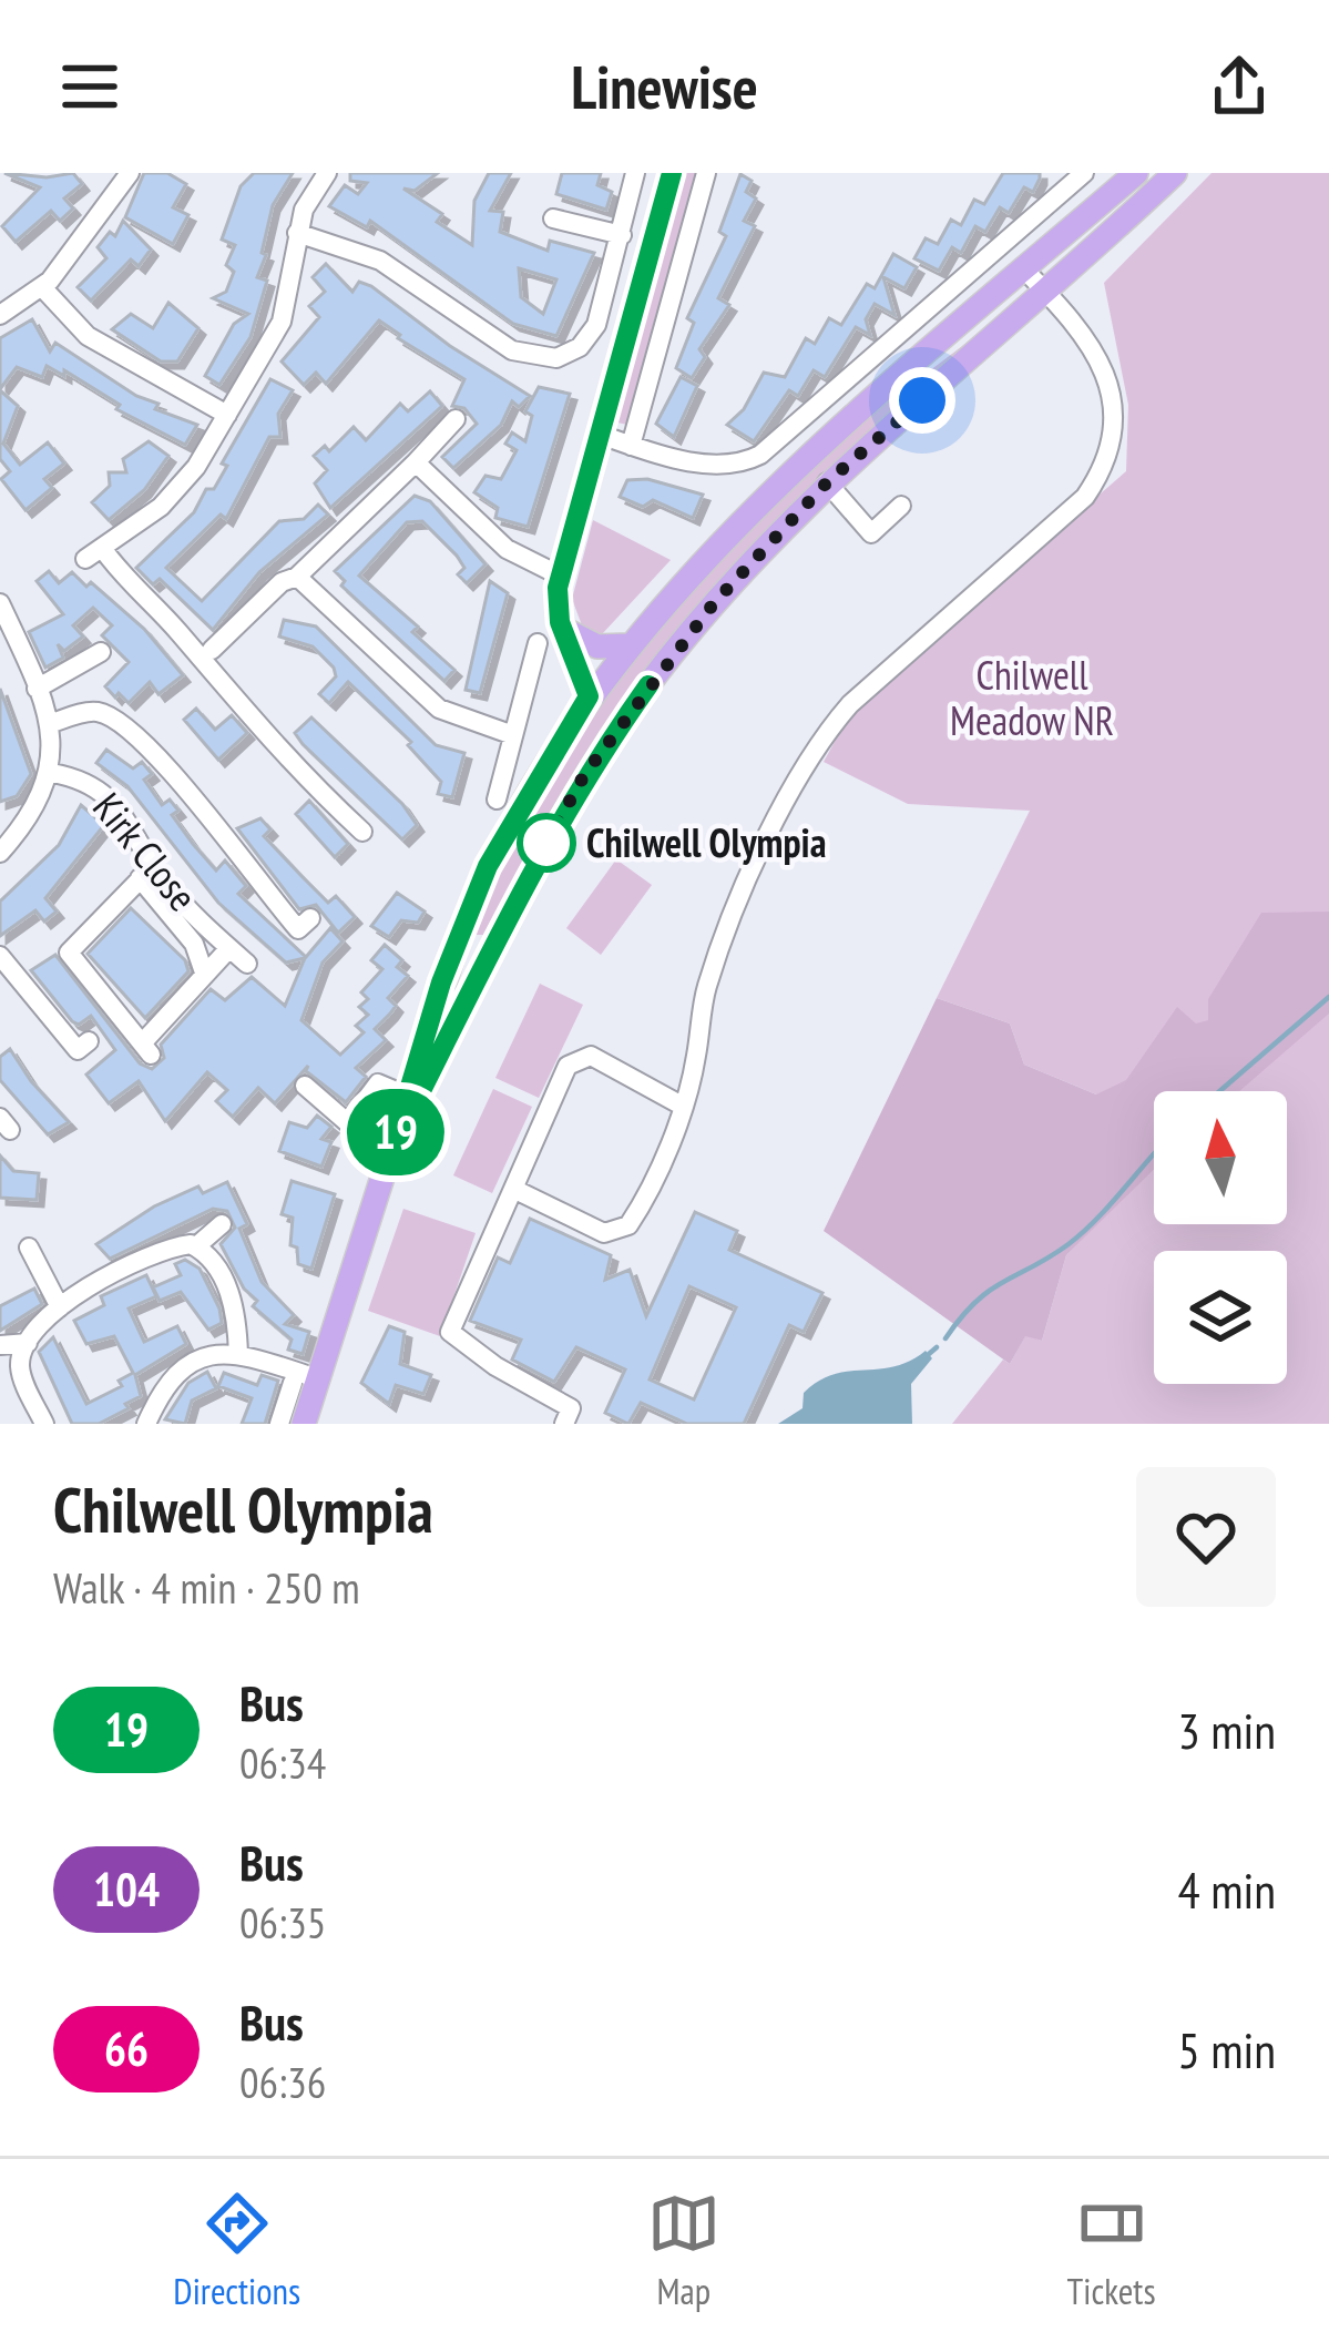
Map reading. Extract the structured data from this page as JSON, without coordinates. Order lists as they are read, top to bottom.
{
  "streets": {
    "street": ["Kirk Close"]
  },
  "parks": ["Chilwell Meadow NR"],
  "places": ["Chilwell Olympia"],
  "lines": ["bus line 19"],
  "north": "top",
  "page": {
    "header": "Linewise",
    "on_map": "19",
    "heading": ["Chilwell Olympia", "Walk · 4 min · 250 m"],
    "list": [
      {
        "mark": "19",
        "name": "Bus",
        "note": "06:34",
        "value": "3 min"
      },
      {
        "mark": "104",
        "name": "Bus",
        "note": "06:35",
        "value": "4 min"
      },
      {
        "mark": "66",
        "name": "Bus",
        "note": "06:36",
        "value": "5 min"
      }
    ],
    "tabs": ["Directions", "Map", "Tickets"]
  }
}
